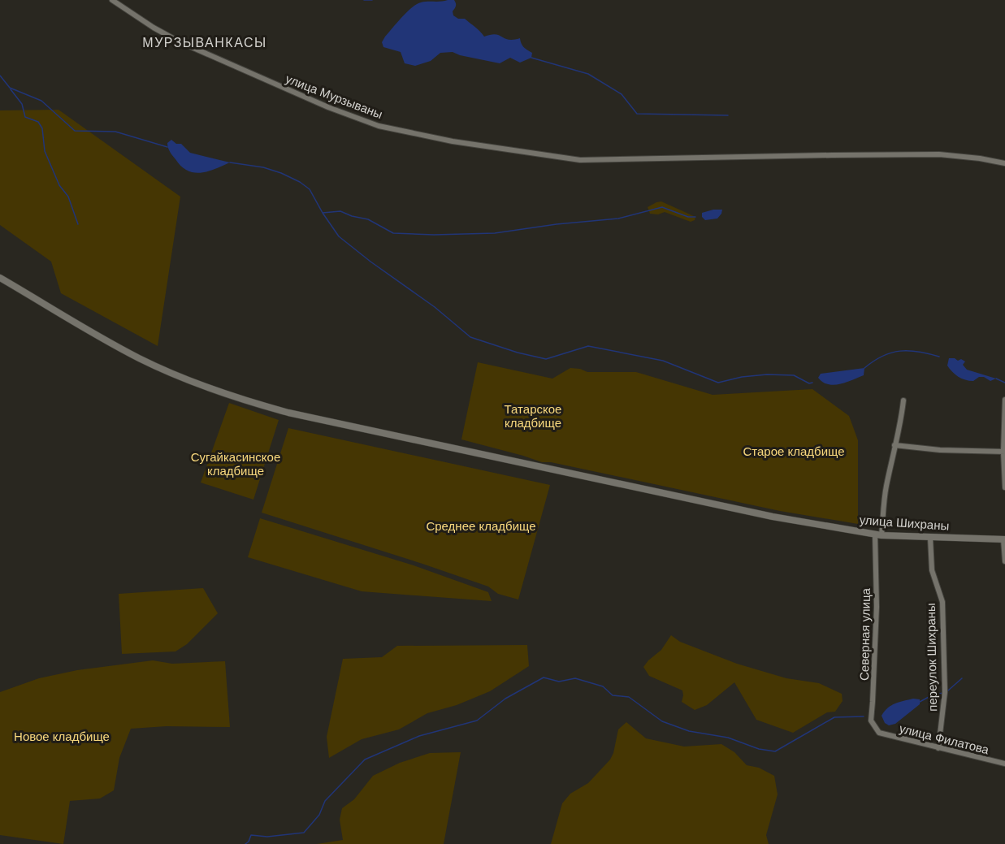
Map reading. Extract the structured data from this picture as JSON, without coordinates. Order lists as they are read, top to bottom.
{
  "streets": {
    "street": [
      "улица Мурзываны",
      "улица Шихраны",
      "Северная улица",
      "переулок Шихраны",
      "улица Филатова"
    ]
  },
  "crossings": [
    ["улица Шихраны", "Северная улица"],
    ["улица Шихраны", "переулок Шихраны"],
    ["Северная улица", "улица Филатова"],
    ["переулок Шихраны", "улица Филатова"]
  ],
  "districts": ["МУРЗЫВАНКАСЫ"],
  "parks": [
    "Татарское кладбище",
    "Старое кладбище",
    "Сугайкасинское кладбище",
    "Среднее кладбище",
    "Новое кладбище"
  ]
}
